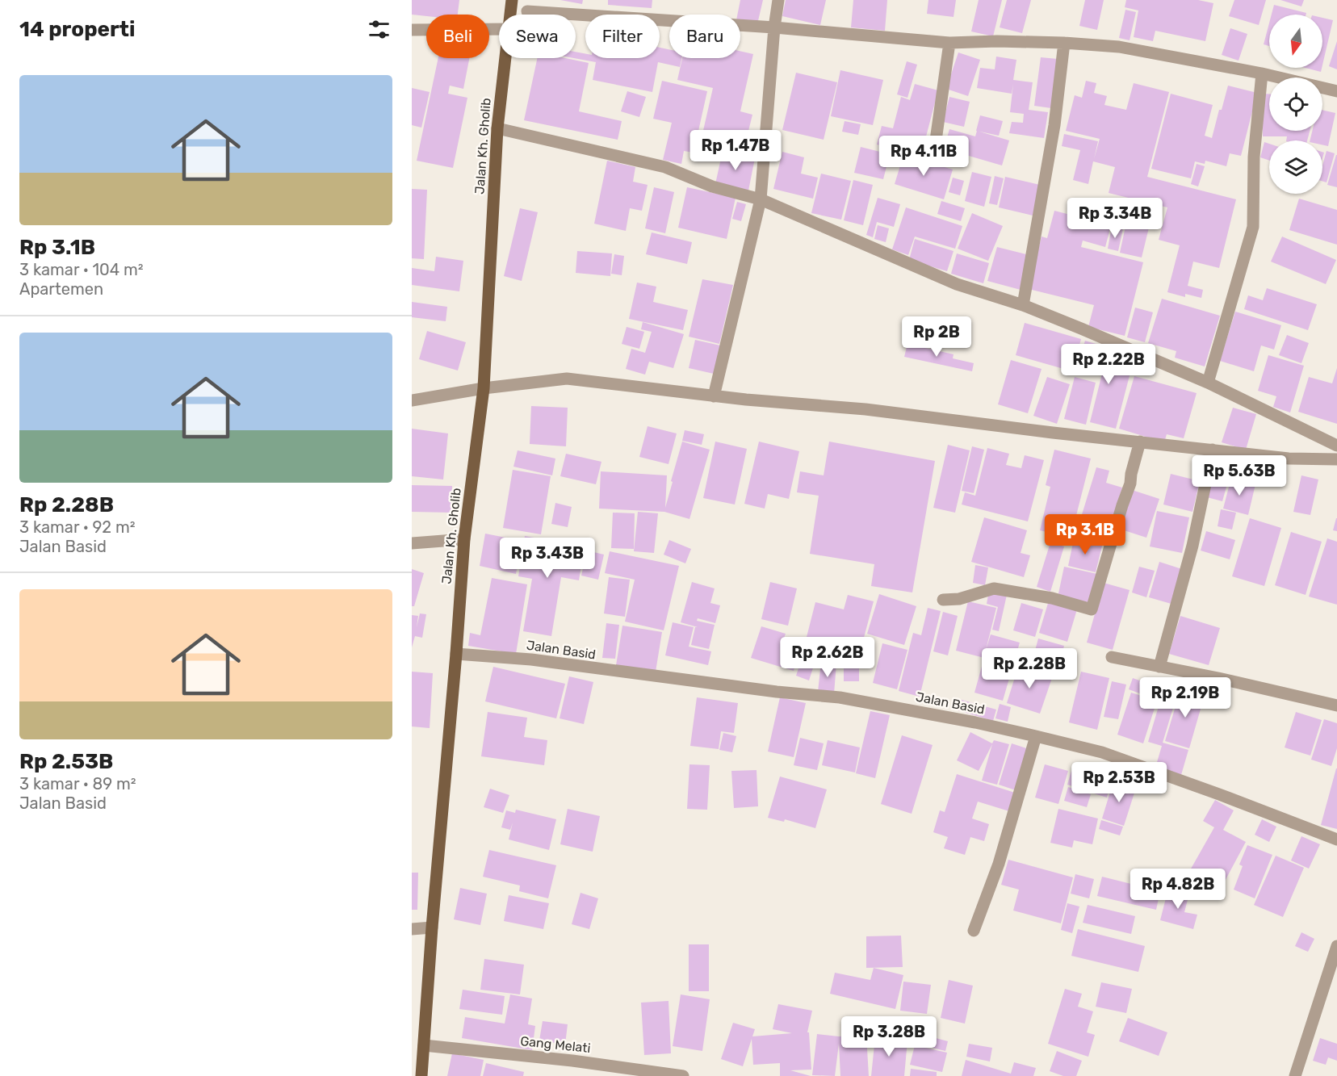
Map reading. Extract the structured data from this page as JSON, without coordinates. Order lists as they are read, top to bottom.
{
  "streets": {
    "main road": ["Jalan Kh. Gholib"],
    "street": ["Jalan Basid", "Gang Melati"]
  },
  "crossings": [
    ["Jalan Kh. Gholib", "Jalan Basid"],
    ["Jalan Kh. Gholib", "Gang Melati"]
  ],
  "north": "bottom",
  "page": {
    "heading": "14 properti",
    "chip": [
      "Beli",
      "Sewa",
      "Filter",
      "Baru"
    ],
    "list": [
      {
        "name": "Rp 3.1B",
        "note": "3 kamar · 104 m² · Apartemen"
      },
      {
        "name": "Rp 2.28B",
        "note": "3 kamar · 92 m² · Jalan Basid"
      },
      {
        "name": "Rp 2.53B",
        "note": "3 kamar · 89 m² · Jalan Basid"
      }
    ],
    "price": [
      "Rp 1.47B",
      "Rp 4.11B",
      "Rp 3.34B",
      "Rp 2B",
      "Rp 2.22B",
      "Rp 5.63B",
      "Rp 3.1B",
      "Rp 3.43B",
      "Rp 2.62B",
      "Rp 2.28B",
      "Rp 2.19B",
      "Rp 2.53B",
      "Rp 4.82B",
      "Rp 3.28B"
    ]
  }
}
